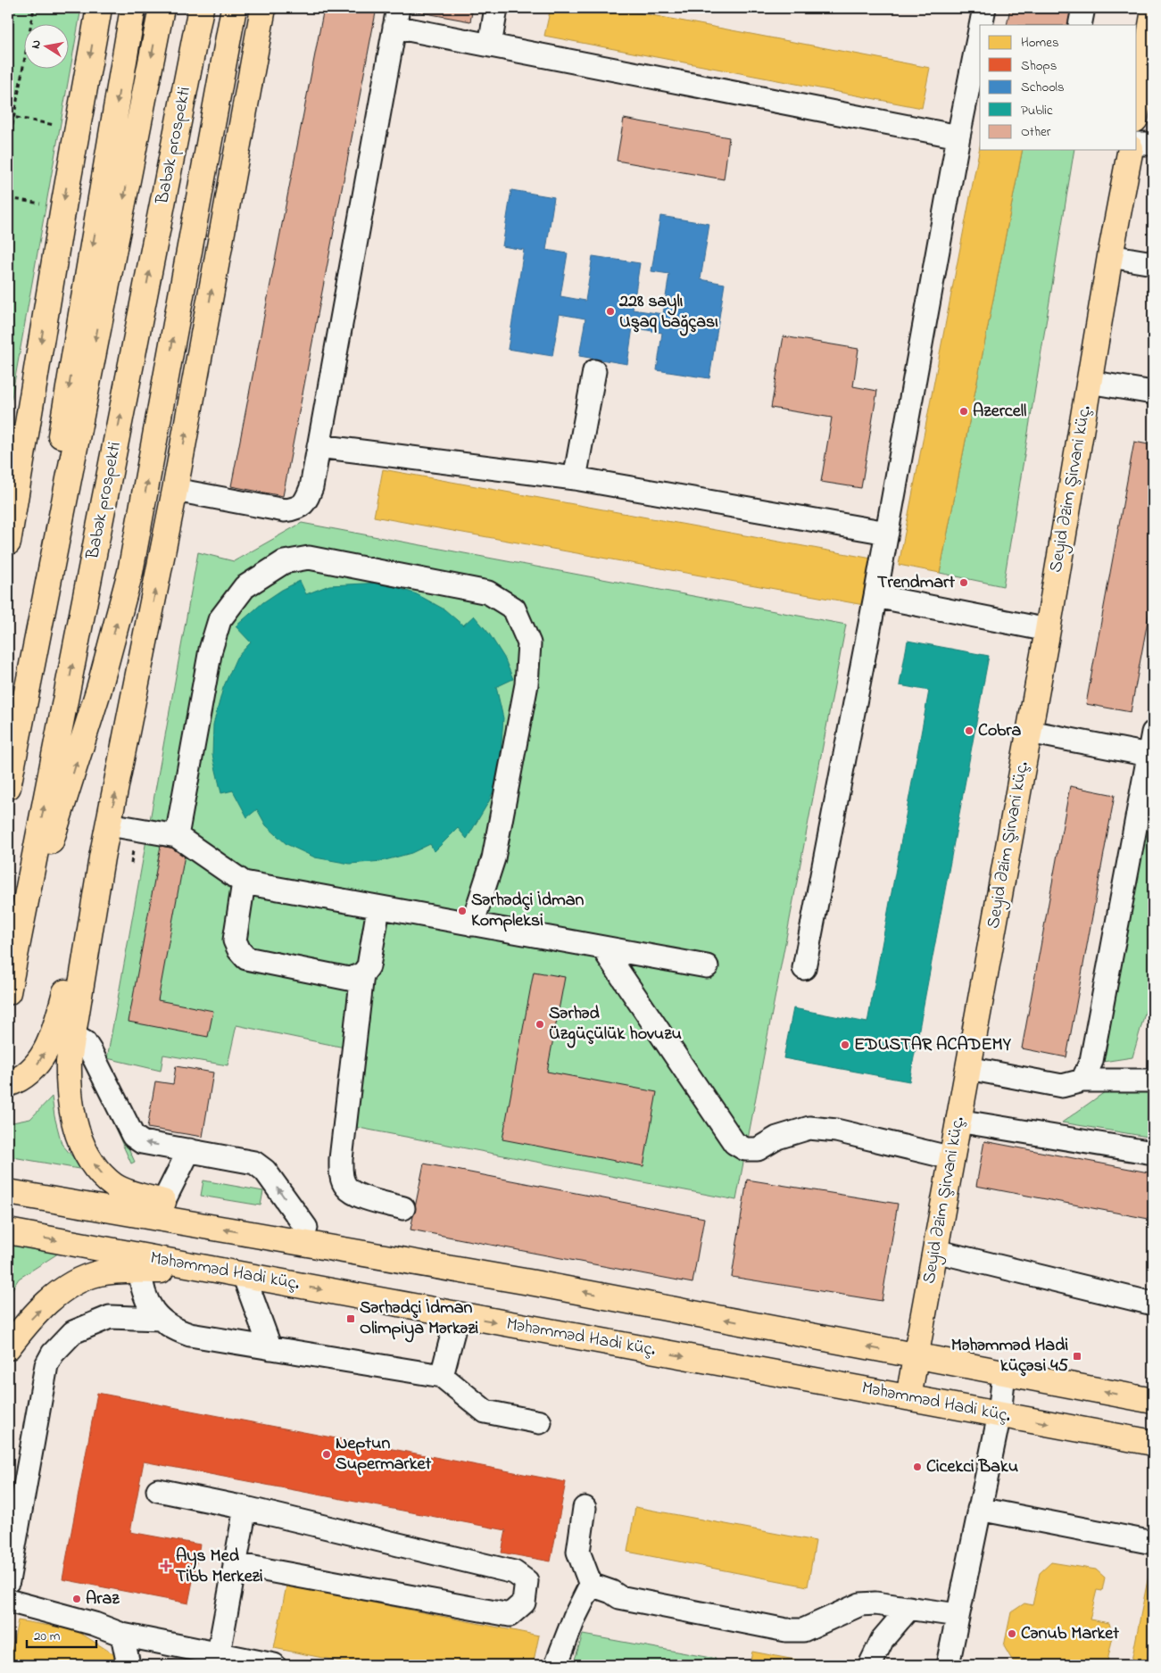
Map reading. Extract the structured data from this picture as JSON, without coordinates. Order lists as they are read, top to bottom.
{
  "streets": {
    "main road": ["Babək prospekti", "Seyid Əzim Şirvani küç.", "Məhəmməd Hadi küç."]
  },
  "crossings": [
    ["Seyid Əzim Şirvani küç.", "Məhəmməd Hadi küç."]
  ],
  "places": {
    "other": [
      "228 saylı Uşaq bağçası",
      "Azercell",
      "Trendmart",
      "Cobra",
      "Sərhədçi İdman Kompleksi",
      "Sərhəd Üzgüçülük hovuzu",
      "EDUSTAR ACADEMY",
      "Neptun Supermarket",
      "Cicekci Baku",
      "Araz",
      "Cənub Market"
    ],
    "transit": ["Sərhədçi İdman Olimpiya Mərkəzi", "Məhəmməd Hadi küçəsi 45"],
    "health": ["Ays Med Tibb Merkezi"]
  },
  "legend": [
    "Homes",
    "Shops",
    "Schools",
    "Public",
    "Other"
  ],
  "scale_bar": "20 m",
  "north": "left"
}
